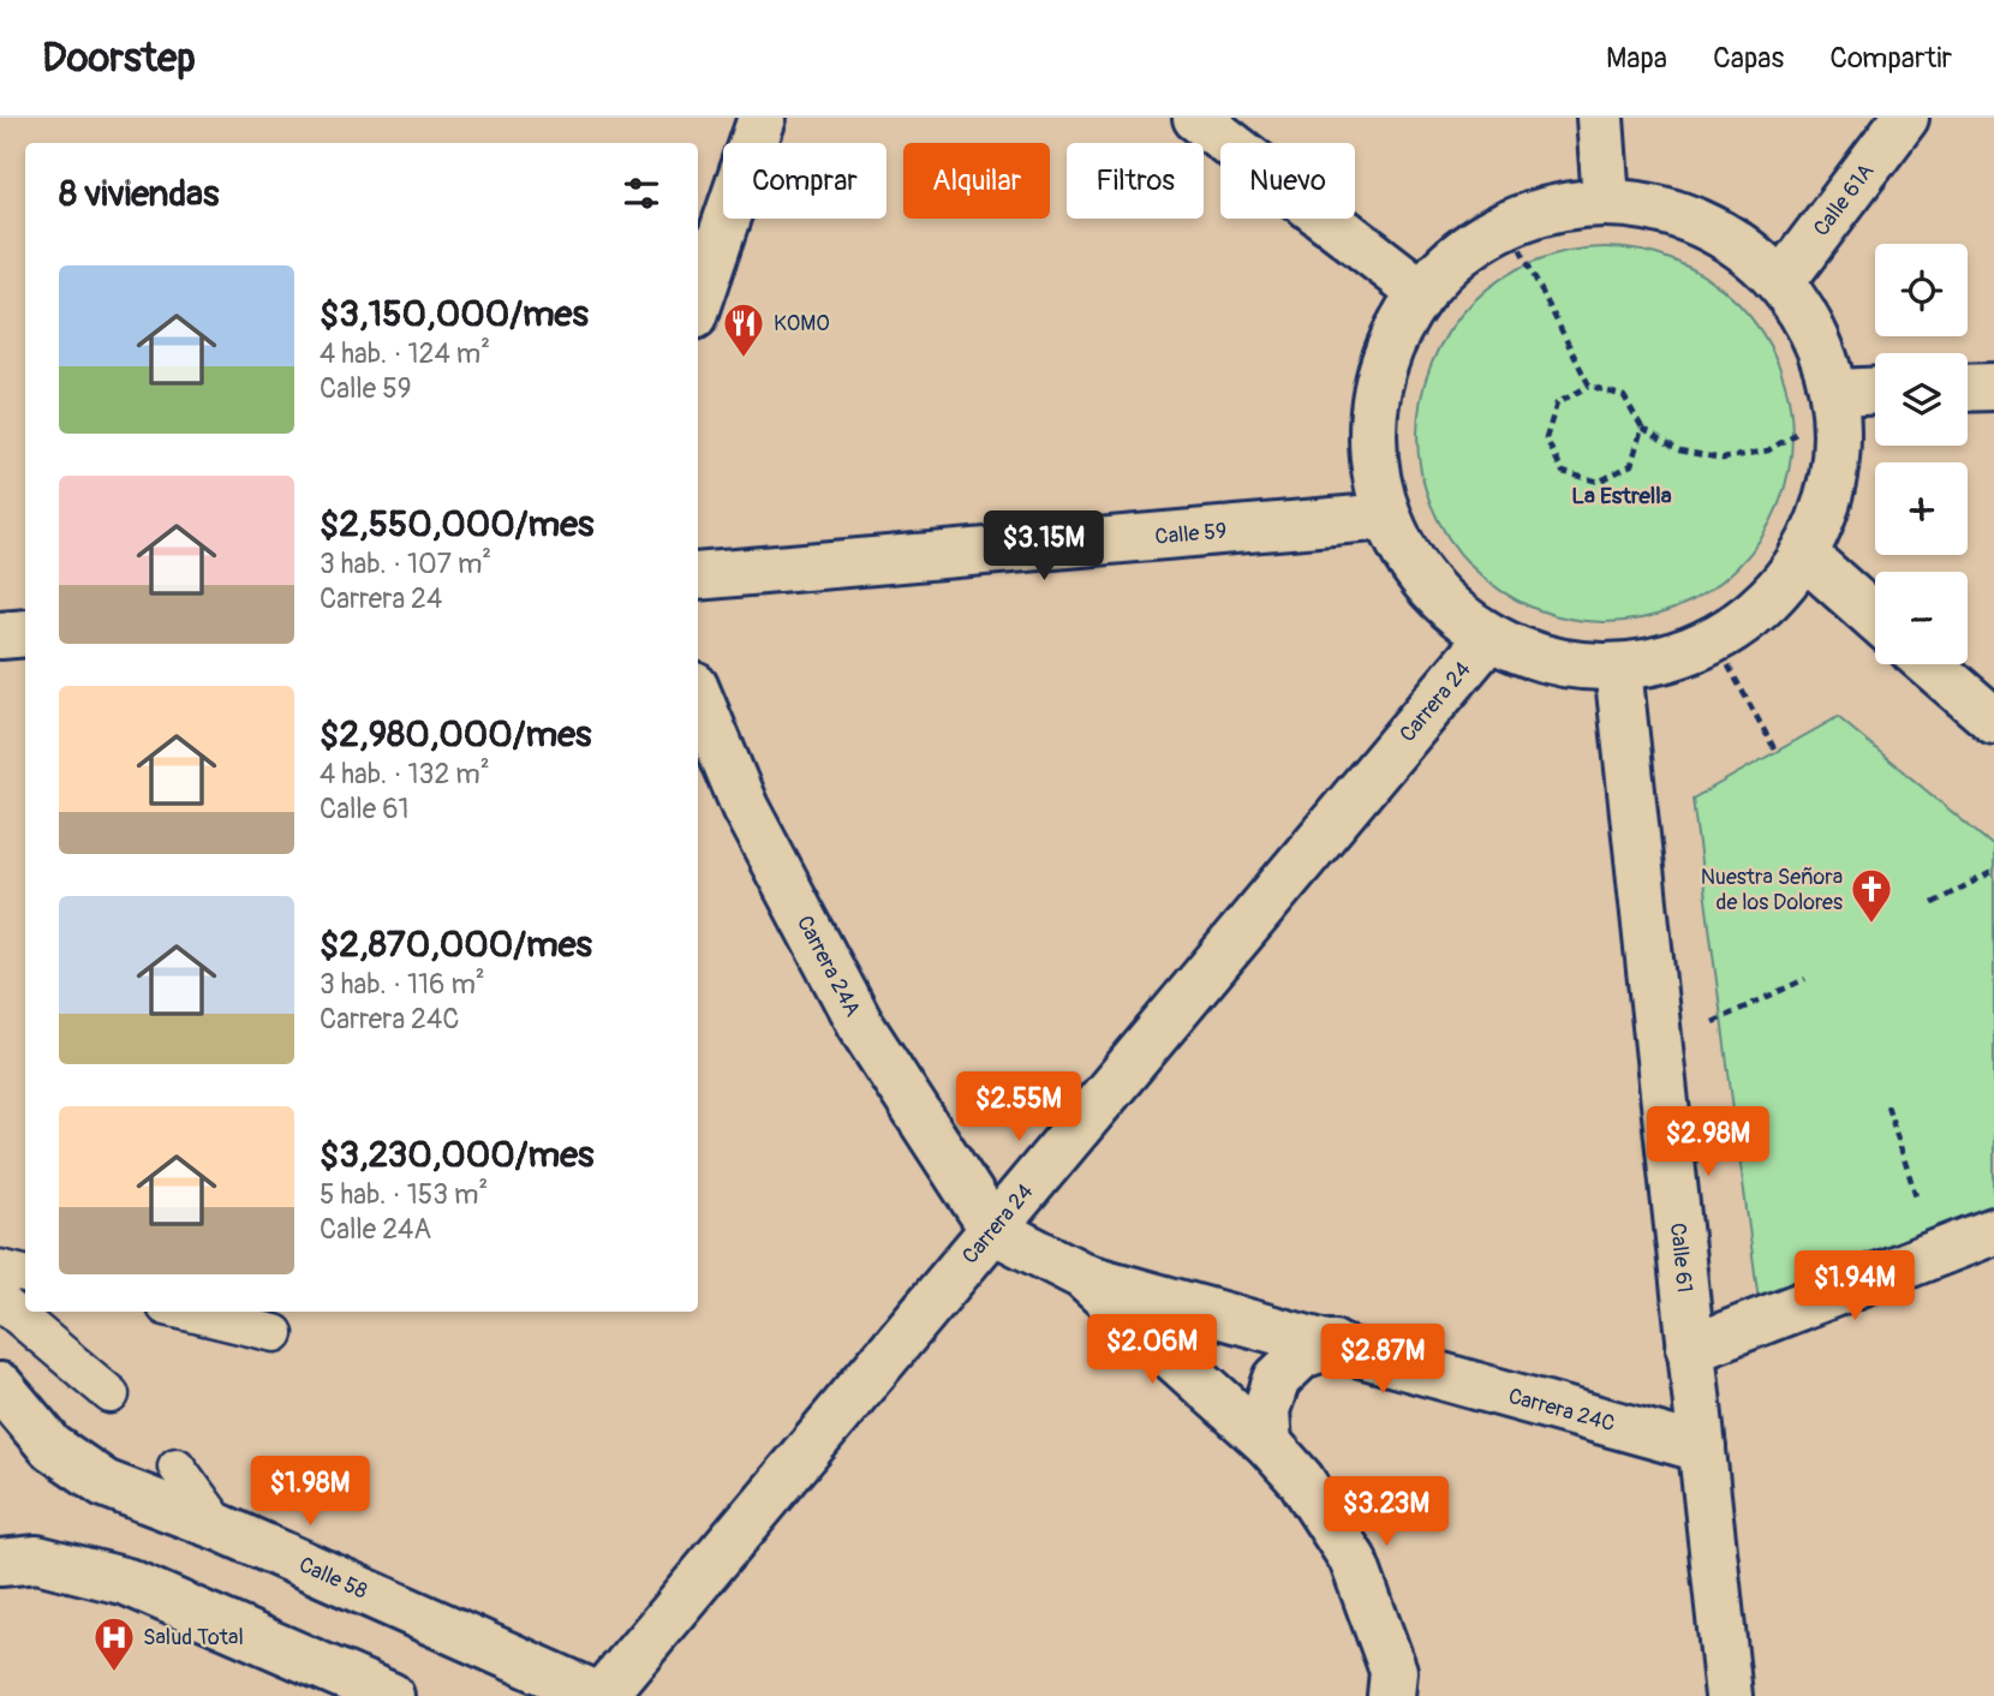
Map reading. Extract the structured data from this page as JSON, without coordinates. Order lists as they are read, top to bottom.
{
  "streets": {
    "street": [
      "Calle 61A",
      "Calle 59",
      "Carrera 24",
      "Carrera 24A",
      "Calle 61",
      "Carrera 24C",
      "Calle 58"
    ]
  },
  "crossings": [
    ["Carrera 24", "Carrera 24A"],
    ["Carrera 24", "Calle 58"],
    ["Calle 61", "Carrera 24C"]
  ],
  "districts": ["La Estrella"],
  "places": {
    "restaurant": ["KOMO"],
    "church": ["Nuestra Señora de los Dolores"],
    "hospital": ["Salud Total"]
  },
  "page": {
    "header": "Doorstep",
    "nav": ["Mapa", "Capas", "Compartir"],
    "chip": [
      "Comprar",
      "Alquilar",
      "Filtros",
      "Nuevo"
    ],
    "heading": "8 viviendas",
    "map_buttons": ["+", "−"],
    "list": [
      {
        "name": "$3,150,000/mes",
        "note": "4 hab. · 124 m² · Calle 59"
      },
      {
        "name": "$2,550,000/mes",
        "note": "3 hab. · 107 m² · Carrera 24"
      },
      {
        "name": "$2,980,000/mes",
        "note": "4 hab. · 132 m² · Calle 61"
      },
      {
        "name": "$2,870,000/mes",
        "note": "3 hab. · 116 m² · Carrera 24C"
      },
      {
        "name": "$3,230,000/mes",
        "note": "5 hab. · 153 m² · Calle 24A"
      }
    ],
    "price": [
      "$3.15M",
      "$2.55M",
      "$2.98M",
      "$1.94M",
      "$2.06M",
      "$2.87M",
      "$1.98M",
      "$3.23M"
    ]
  }
}
